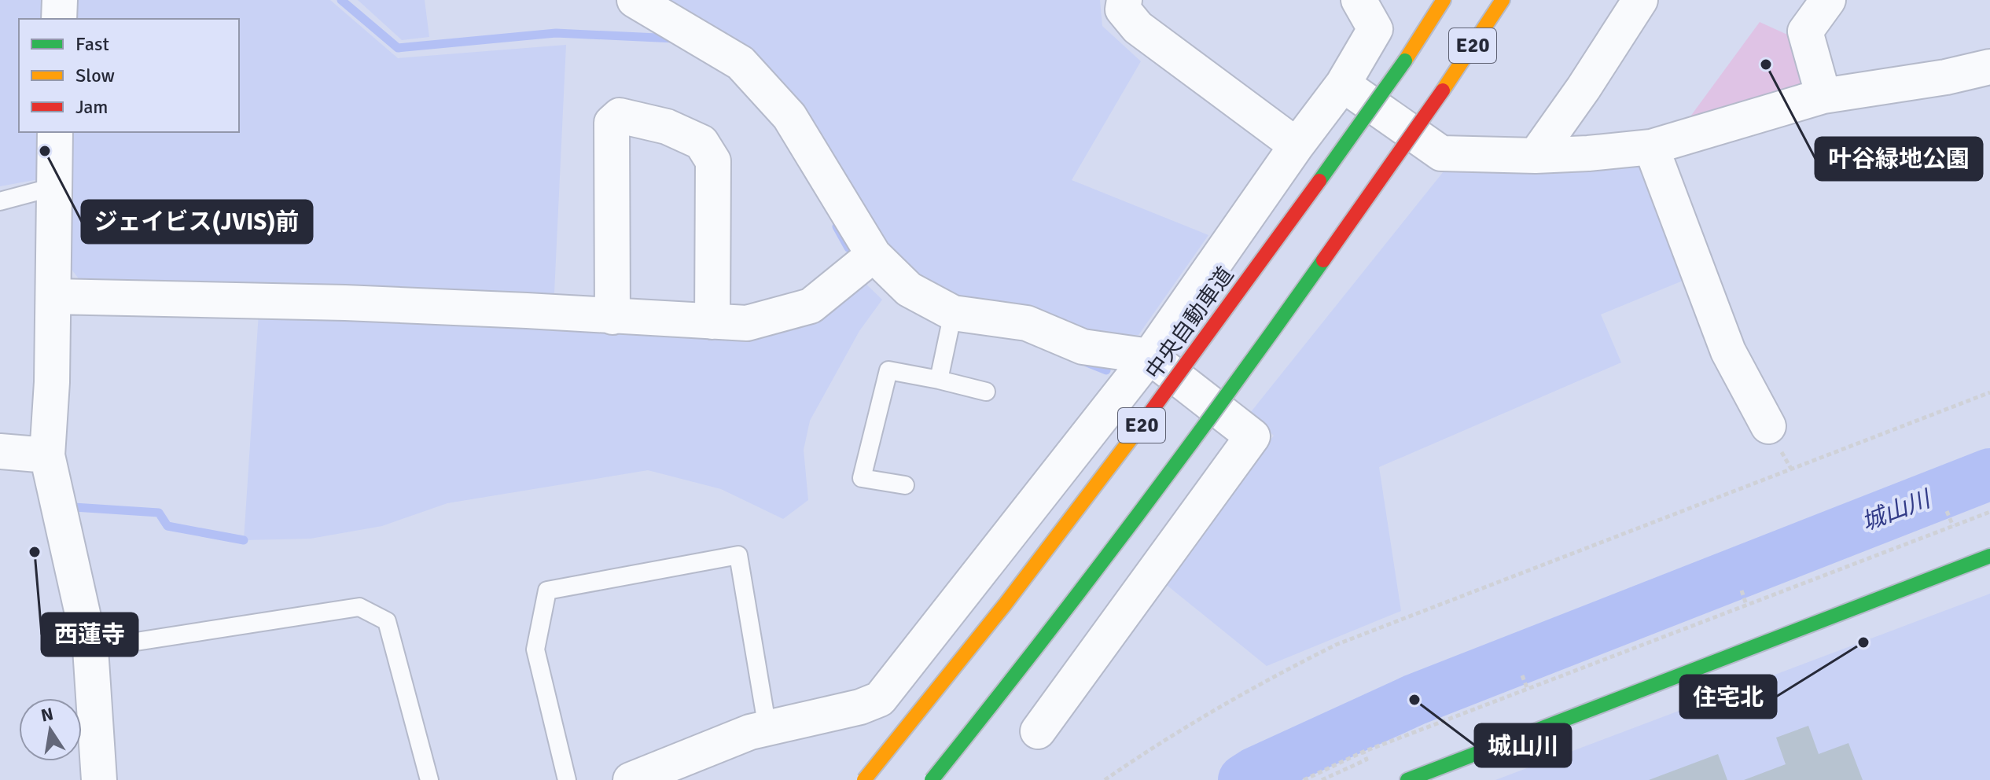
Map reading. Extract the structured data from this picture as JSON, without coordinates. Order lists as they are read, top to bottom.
{
  "streets": {
    "main road": ["E20", "中央自動車道"]
  },
  "water": ["城山川"],
  "places": [
    "叶谷緑地公園",
    "ジェイビス(JVIS)前",
    "西蓮寺",
    "住宅北",
    "城山川"
  ],
  "legend": ["Fast", "Slow", "Jam"],
  "north": "top"
}
